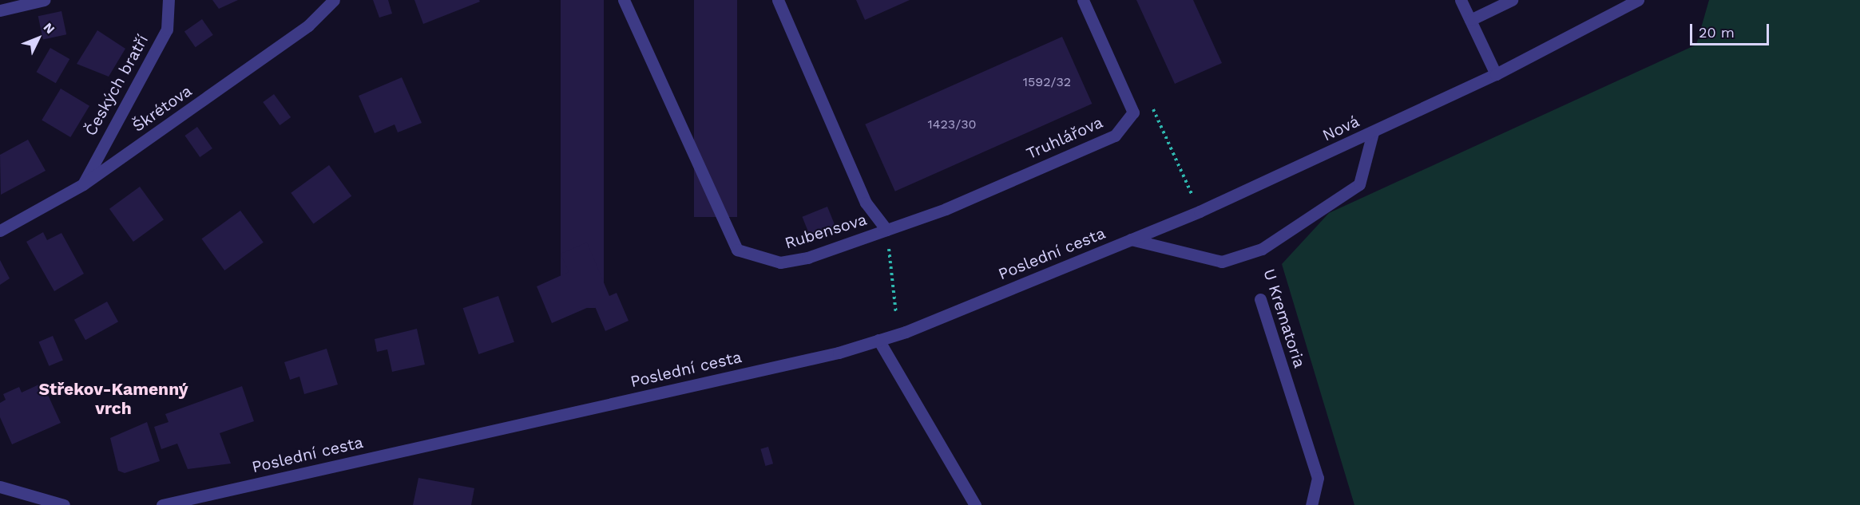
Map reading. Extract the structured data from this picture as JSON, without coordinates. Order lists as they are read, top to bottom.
{
  "streets": {
    "street": [
      "Českých bratří",
      "Škrétova",
      "Nová",
      "Truhlářova",
      "Rubensova",
      "Poslední cesta",
      "U Krematoria"
    ]
  },
  "crossings": [
    ["Českých bratří", "Škrétova"],
    ["Nová", "Poslední cesta"],
    ["Nová", "U Krematoria"],
    ["Truhlářova", "Rubensova"],
    ["Poslední cesta", "U Krematoria"]
  ],
  "districts": ["Střekov-Kamenný vrch"],
  "house_numbers": ["1592/32", "1423/30"],
  "scale_bar": "20 m",
  "north": "top right"
}
